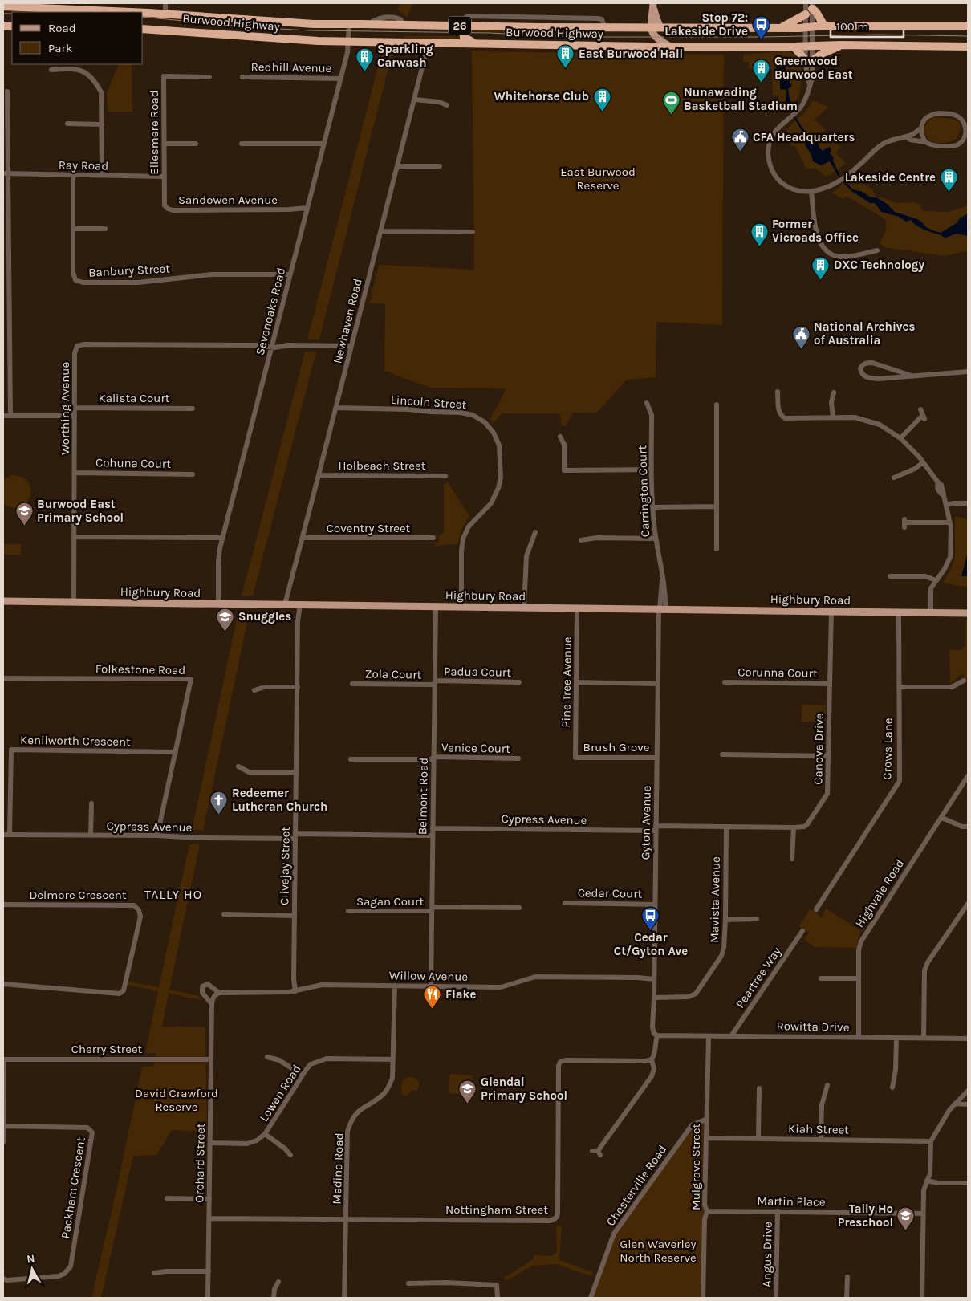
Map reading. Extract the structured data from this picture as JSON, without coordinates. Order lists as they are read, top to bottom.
{
  "streets": {
    "highway": ["Burwood Highway", "26"],
    "main road": ["Highbury Road"],
    "street": [
      "Redhill Avenue",
      "Ellesmere Road",
      "Ray Road",
      "Sandowen Avenue",
      "Banbury Street",
      "Sevenoaks Road",
      "Newhaven Road",
      "Kalista Court",
      "Lincoln Street",
      "Worthing Avenue",
      "Cohuna Court",
      "Holbeach Street",
      "Carrington Court",
      "Coventry Street",
      "Folkestone Road",
      "Padua Court",
      "Corunna Court",
      "Zola Court",
      "Pine Tree Avenue",
      "Kenilworth Crescent",
      "Brush Grove",
      "Venice Court",
      "Canova Drive",
      "Crows Lane",
      "Belmont Road",
      "Cypress Avenue",
      "Gyton Avenue",
      "Clivejay Street",
      "Cedar Court",
      "Highvale Road",
      "Delmore Crescent",
      "Mavista Avenue",
      "Sagan Court",
      "Willow Avenue",
      "Peartree Way",
      "Rowitta Drive",
      "Cherry Street",
      "Lowen Road",
      "Kiah Street",
      "Orchard Street",
      "Mulgrave Street",
      "Medina Road",
      "Chesterville Road",
      "Packham Crescent",
      "Martin Place",
      "Nottingham Street",
      "Angus Drive"
    ]
  },
  "crossings": [
    ["Burwood Highway", "Sevenoaks Road"],
    ["Burwood Highway", "Newhaven Road"],
    ["Redhill Avenue", "Sevenoaks Road"],
    ["Ellesmere Road", "Ray Road"],
    ["Ellesmere Road", "Sandowen Avenue"],
    ["Ray Road", "Banbury Street"],
    ["Sandowen Avenue", "Sevenoaks Road"],
    ["Banbury Street", "Sevenoaks Road"],
    ["Sevenoaks Road", "Worthing Avenue"],
    ["Sevenoaks Road", "Highbury Road"],
    ["Newhaven Road", "Lincoln Street"],
    ["Newhaven Road", "Worthing Avenue"],
    ["Newhaven Road", "Holbeach Street"],
    ["Newhaven Road", "Coventry Street"],
    ["Newhaven Road", "Highbury Road"],
    ["Kalista Court", "Worthing Avenue"],
    ["Lincoln Street", "Highbury Road"],
    ["Worthing Avenue", "Cohuna Court"],
    ["Worthing Avenue", "Highbury Road"],
    ["Carrington Court", "Highbury Road"],
    ["Carrington Court", "Gyton Avenue"],
    ["Highbury Road", "Pine Tree Avenue"],
    ["Highbury Road", "Canova Drive"],
    ["Highbury Road", "Crows Lane"],
    ["Highbury Road", "Belmont Road"],
    ["Highbury Road", "Gyton Avenue"],
    ["Highbury Road", "Clivejay Street"],
    ["Folkestone Road", "Kenilworth Crescent"],
    ["Folkestone Road", "Cypress Avenue"],
    ["Padua Court", "Zola Court"],
    ["Padua Court", "Belmont Road"],
    ["Corunna Court", "Canova Drive"],
    ["Zola Court", "Belmont Road"],
    ["Pine Tree Avenue", "Brush Grove"],
    ["Kenilworth Crescent", "Cypress Avenue"],
    ["Brush Grove", "Gyton Avenue"],
    ["Venice Court", "Belmont Road"],
    ["Canova Drive", "Cypress Avenue"],
    ["Canova Drive", "Gyton Avenue"],
    ["Canova Drive", "Mavista Avenue"],
    ["Belmont Road", "Cypress Avenue"],
    ["Belmont Road", "Sagan Court"],
    ["Belmont Road", "Willow Avenue"],
    ["Cypress Avenue", "Gyton Avenue"],
    ["Cypress Avenue", "Clivejay Street"],
    ["Gyton Avenue", "Cedar Court"],
    ["Gyton Avenue", "Mavista Avenue"],
    ["Gyton Avenue", "Willow Avenue"],
    ["Gyton Avenue", "Rowitta Drive"],
    ["Clivejay Street", "Willow Avenue"],
    ["Highvale Road", "Rowitta Drive"],
    ["Willow Avenue", "Medina Road"],
    ["Peartree Way", "Rowitta Drive"],
    ["Rowitta Drive", "Mulgrave Street"],
    ["Cherry Street", "Orchard Street"],
    ["Lowen Road", "Orchard Street"],
    ["Lowen Road", "Medina Road"],
    ["Kiah Street", "Mulgrave Street"],
    ["Orchard Street", "Nottingham Street"],
    ["Mulgrave Street", "Chesterville Road"],
    ["Mulgrave Street", "Martin Place"],
    ["Medina Road", "Nottingham Street"],
    ["Martin Place", "Angus Drive"]
  ],
  "districts": ["TALLY HO"],
  "parks": ["East Burwood Reserve", "David Crawford Reserve", "Glen Waverley North Reserve"],
  "places": {
    "bus stop": ["Stop 72: Lakeside Drive", "Cedar Ct/Gyton Ave"],
    "building": [
      "East Burwood Hall",
      "Sparkling Carwash",
      "Greenwood Burwood East",
      "Whitehorse Club",
      "Lakeside Centre",
      "Former Vicroads Office",
      "DXC Technology"
    ],
    "sports": ["Nunawading Basketball Stadium"],
    "public building": ["CFA Headquarters", "National Archives of Australia"],
    "school or university": [
      "Burwood East Primary School",
      "Snuggles",
      "Glendal Primary School",
      "Tally Ho Preschool"
    ],
    "church": ["Redeemer Lutheran Church"],
    "restaurant": ["Flake"]
  },
  "legend": ["Road", "Park"],
  "scale_bar": "100 m",
  "north": "top"
}
